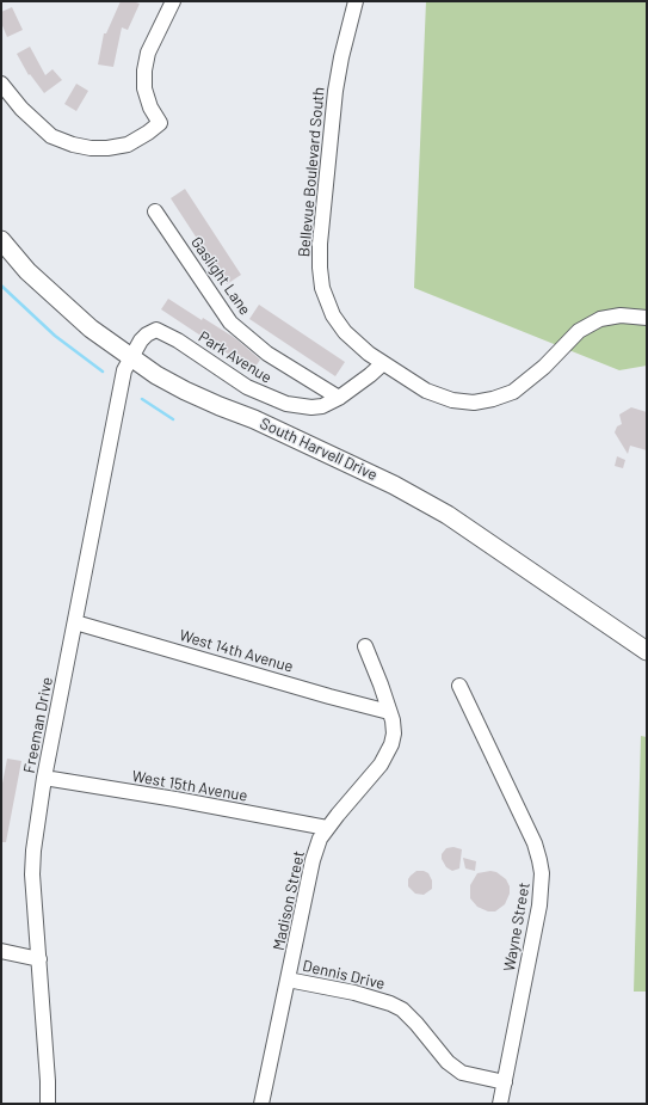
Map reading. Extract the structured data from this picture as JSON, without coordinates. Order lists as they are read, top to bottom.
{
  "streets": {
    "main road": ["South Harvell Drive"],
    "street": [
      "Bellevue Boulevard South",
      "Gaslight Lane",
      "Park Avenue",
      "West 14th Avenue",
      "Freeman Drive",
      "West 15th Avenue",
      "Madison Street",
      "Wayne Street",
      "Dennis Drive"
    ]
  },
  "crossings": [
    ["Bellevue Boulevard South", "Park Avenue"],
    ["Gaslight Lane", "Park Avenue"],
    ["Park Avenue", "South Harvell Drive"],
    ["Park Avenue", "Freeman Drive"],
    ["South Harvell Drive", "Freeman Drive"],
    ["West 14th Avenue", "Freeman Drive"],
    ["West 14th Avenue", "Madison Street"],
    ["Freeman Drive", "West 15th Avenue"],
    ["West 15th Avenue", "Madison Street"],
    ["Madison Street", "Dennis Drive"],
    ["Wayne Street", "Dennis Drive"]
  ]
}
